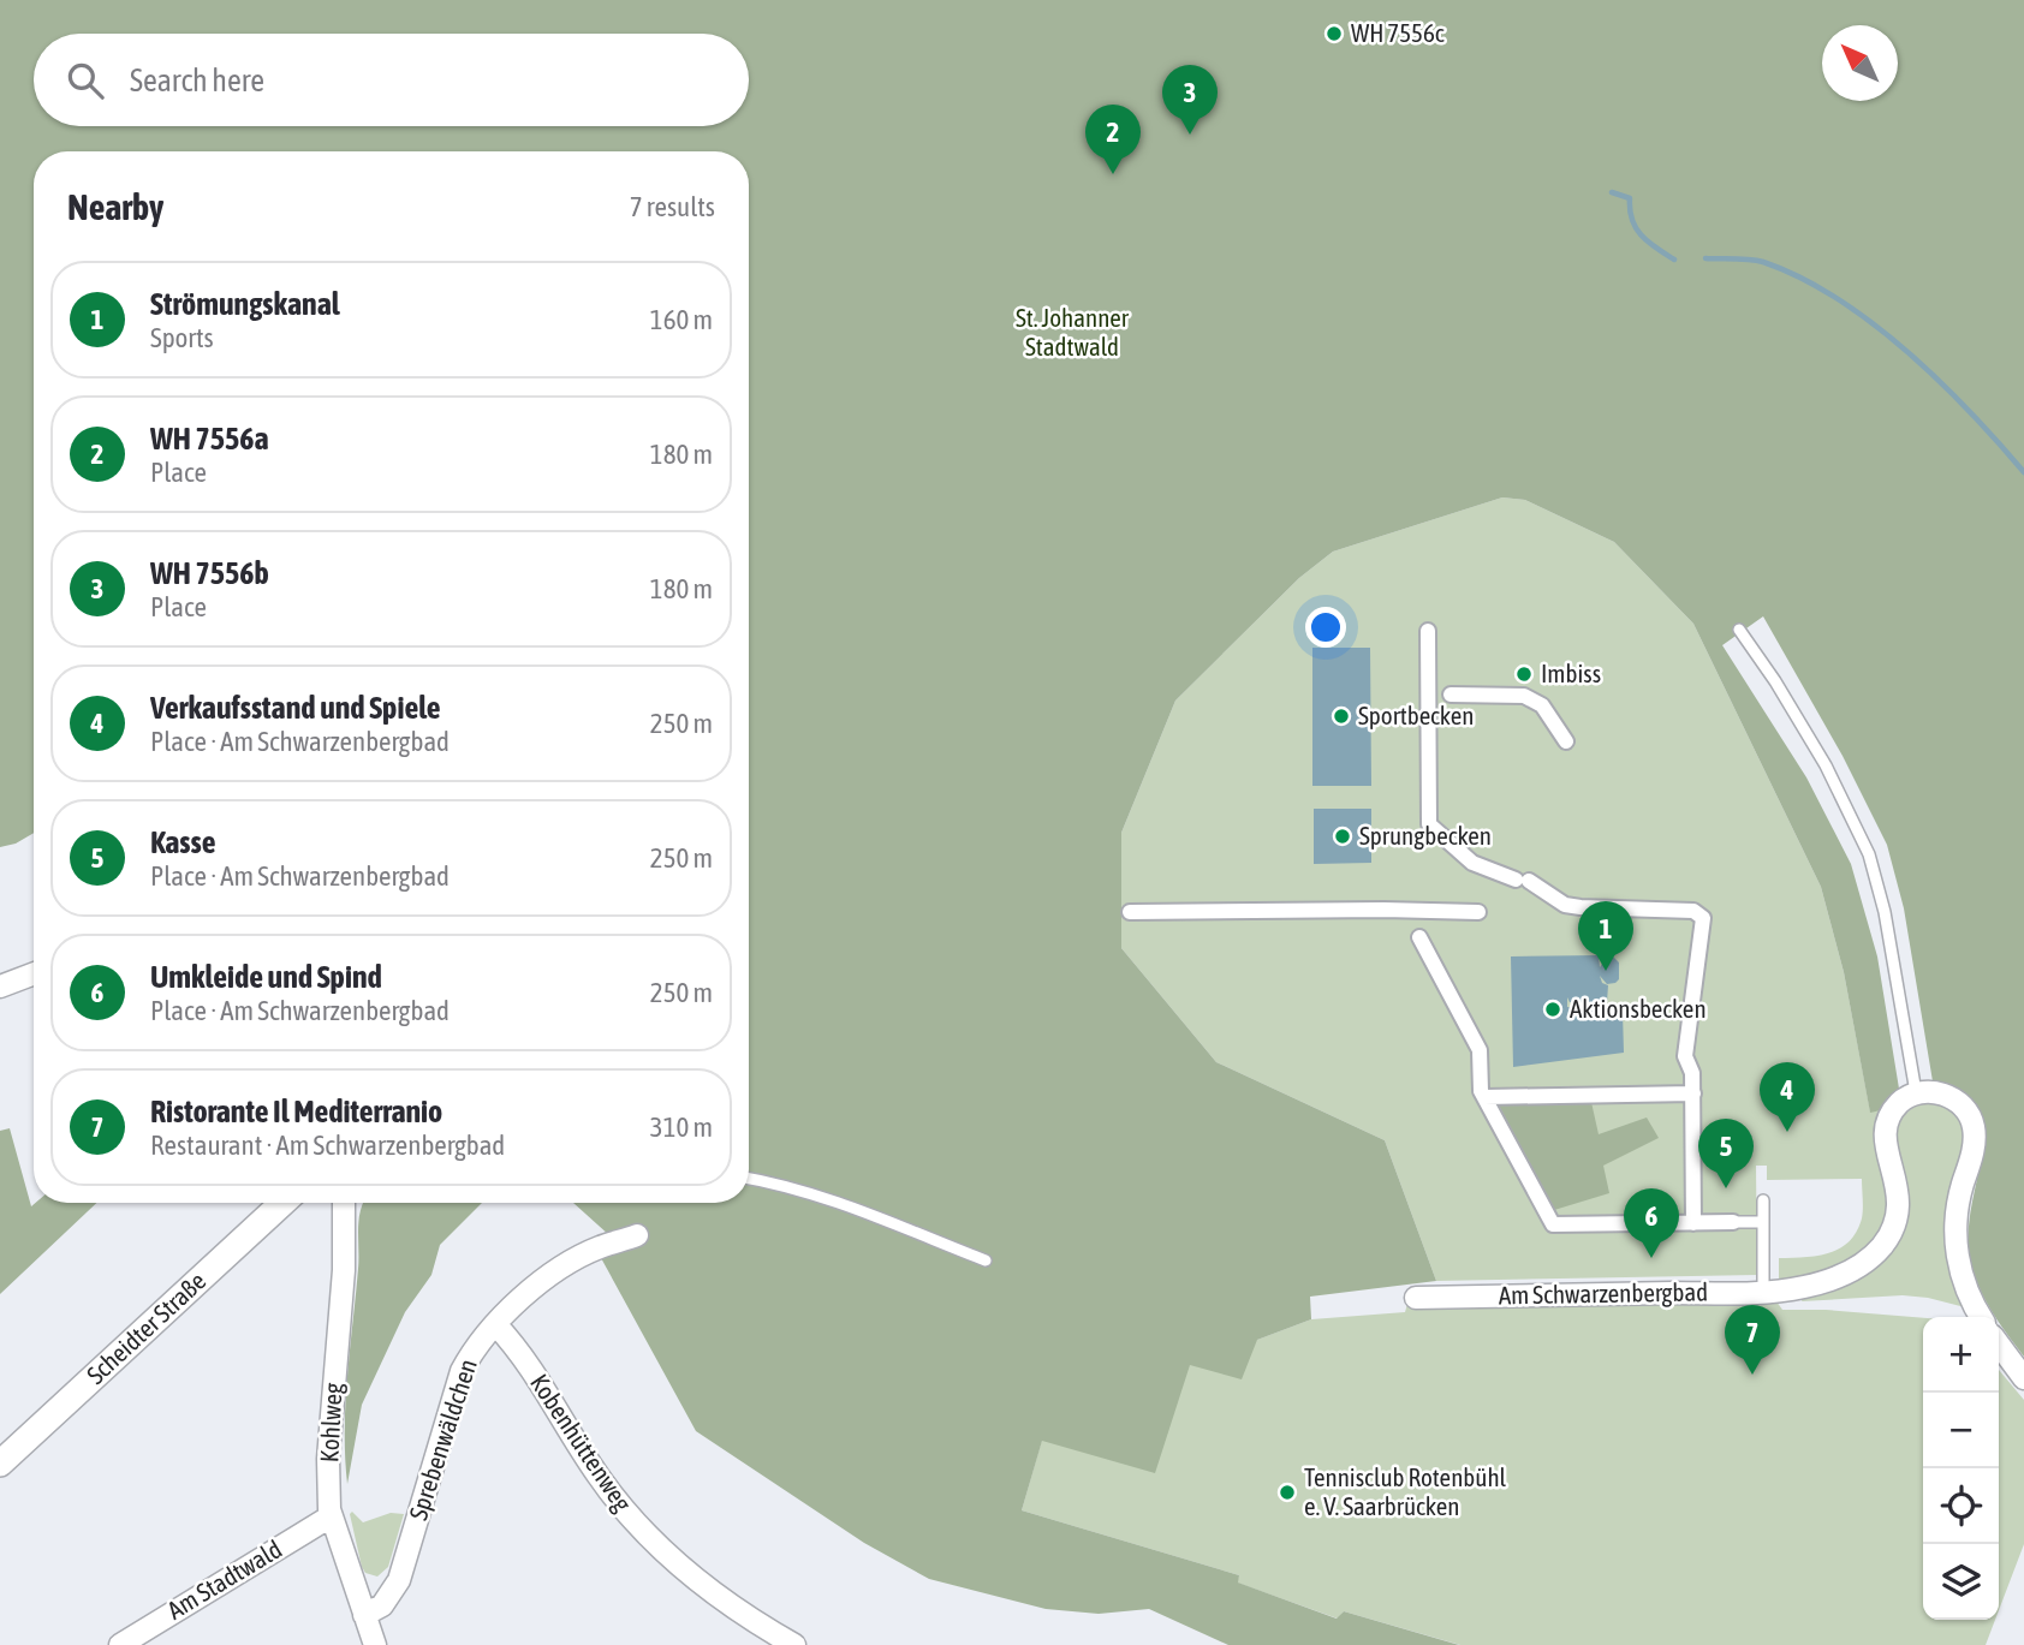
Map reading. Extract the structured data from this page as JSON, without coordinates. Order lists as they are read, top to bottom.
{
  "streets": {
    "street": [
      "Am Schwarzenbergbad",
      "Scheidter Straße",
      "Kohlweg",
      "Sprebenwäldchen",
      "Kobenhüttenweg",
      "Am Stadtwald"
    ]
  },
  "crossings": [
    ["Kohlweg", "Sprebenwäldchen"],
    ["Kohlweg", "Am Stadtwald"],
    ["Sprebenwäldchen", "Kobenhüttenweg"]
  ],
  "parks": ["St. Johanner Stadtwald"],
  "places": [
    "WH 7556c",
    "Imbiss",
    "Sportbecken",
    "Sprungbecken",
    "Aktionsbecken",
    "Tennisclub Rotenbühl e. V. Saarbrücken"
  ],
  "north": "top left",
  "page": {
    "search": "Search here",
    "pins": [
      "3",
      "2",
      "1",
      "4",
      "5",
      "6",
      "7"
    ],
    "heading": ["Nearby", "7 results"],
    "list": [
      {
        "mark": "1",
        "name": "Strömungskanal",
        "note": "Sports",
        "value": "160 m"
      },
      {
        "mark": "2",
        "name": "WH 7556a",
        "note": "Place",
        "value": "180 m"
      },
      {
        "mark": "3",
        "name": "WH 7556b",
        "note": "Place",
        "value": "180 m"
      },
      {
        "mark": "4",
        "name": "Verkaufsstand und Spiele",
        "note": "Place · Am Schwarzenbergbad",
        "value": "250 m"
      },
      {
        "mark": "5",
        "name": "Kasse",
        "note": "Place · Am Schwarzenbergbad",
        "value": "250 m"
      },
      {
        "mark": "6",
        "name": "Umkleide und Spind",
        "note": "Place · Am Schwarzenbergbad",
        "value": "250 m"
      },
      {
        "mark": "7",
        "name": "Ristorante Il Mediterranio",
        "note": "Restaurant · Am Schwarzenbergbad",
        "value": "310 m"
      }
    ],
    "map_buttons": ["+", "−"]
  }
}
